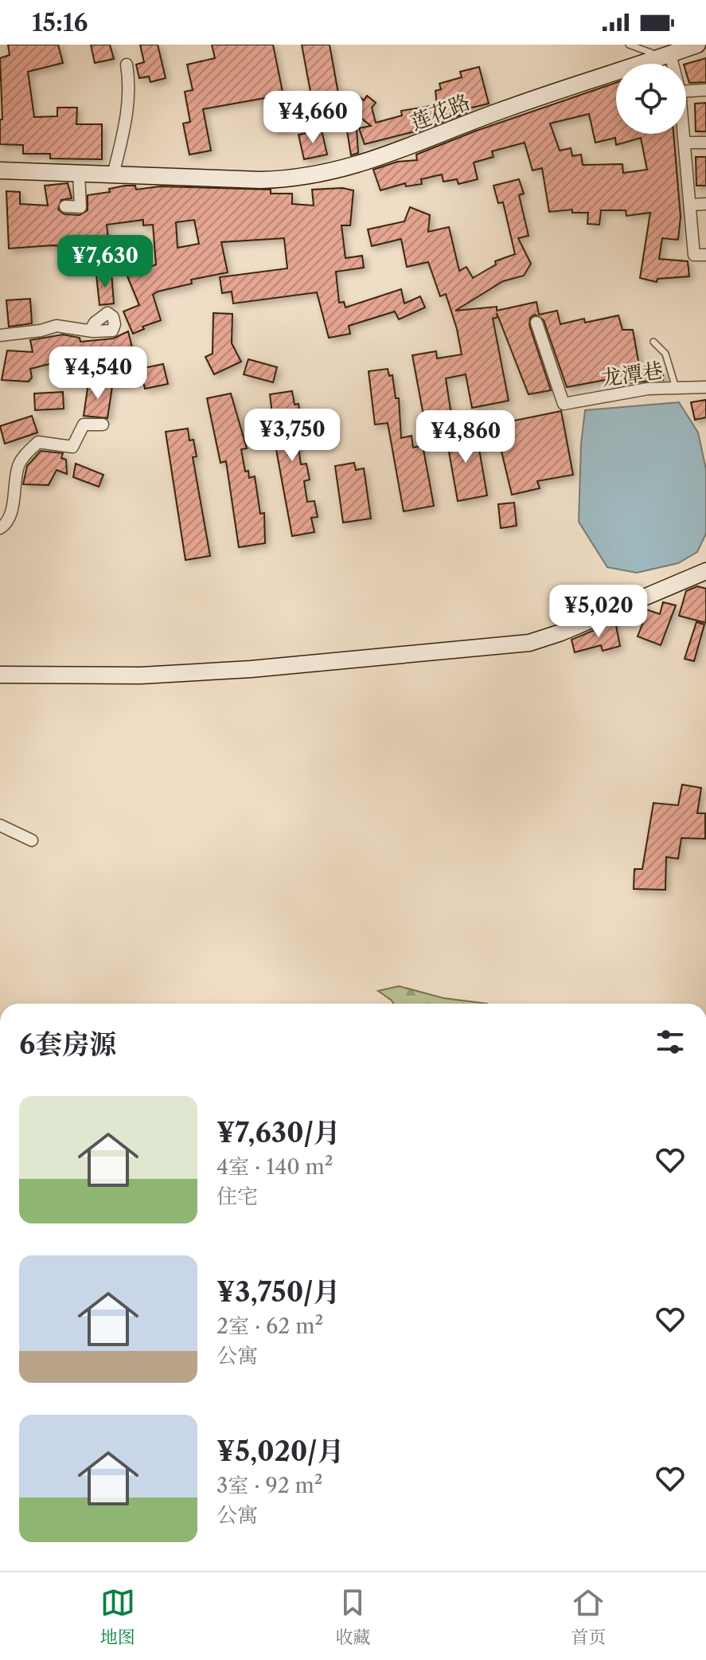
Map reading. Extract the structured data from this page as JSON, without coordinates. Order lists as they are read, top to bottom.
{
  "streets": {
    "street": ["莲花路", "龙潭巷"]
  },
  "page": {
    "status": "15:16",
    "price": [
      "¥4,660",
      "¥7,630",
      "¥4,540",
      "¥3,750",
      "¥4,860",
      "¥5,020"
    ],
    "heading": "6套房源",
    "list": [
      {
        "name": "¥7,630/月",
        "note": "4室 · 140 m² · 住宅"
      },
      {
        "name": "¥3,750/月",
        "note": "2室 · 62 m² · 公寓"
      },
      {
        "name": "¥5,020/月",
        "note": "3室 · 92 m² · 公寓"
      }
    ],
    "tabs": ["地图", "收藏", "首页"]
  }
}
